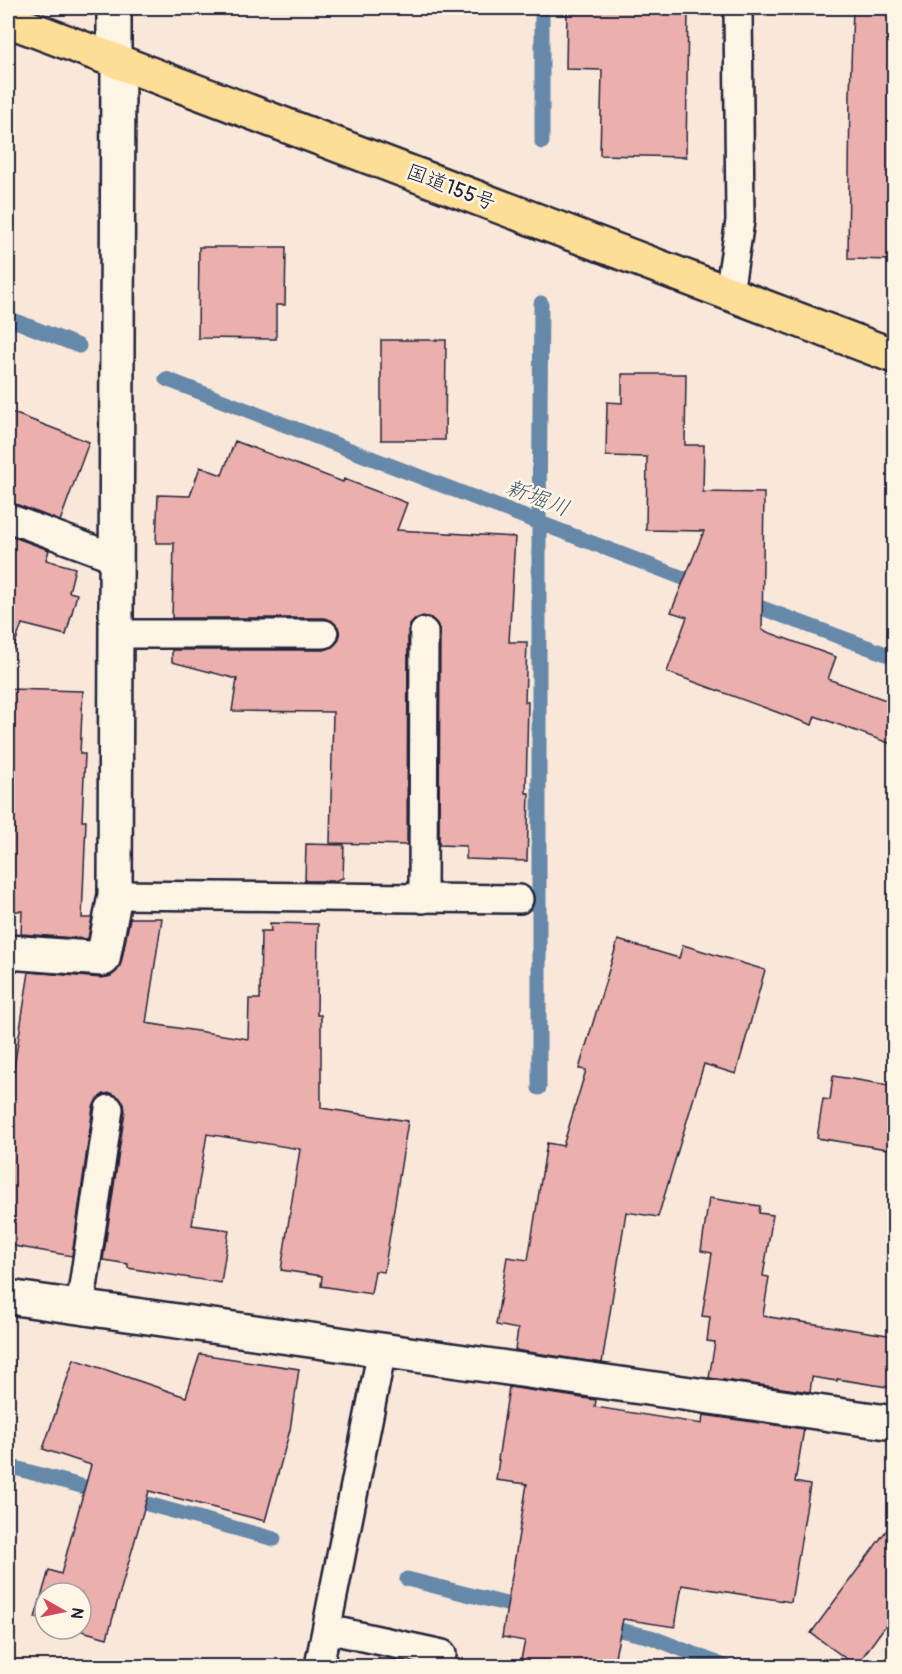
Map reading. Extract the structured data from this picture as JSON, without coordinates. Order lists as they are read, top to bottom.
{
  "streets": {
    "highway": ["国道155号"]
  },
  "water": ["新堀川"],
  "north": "right"
}
